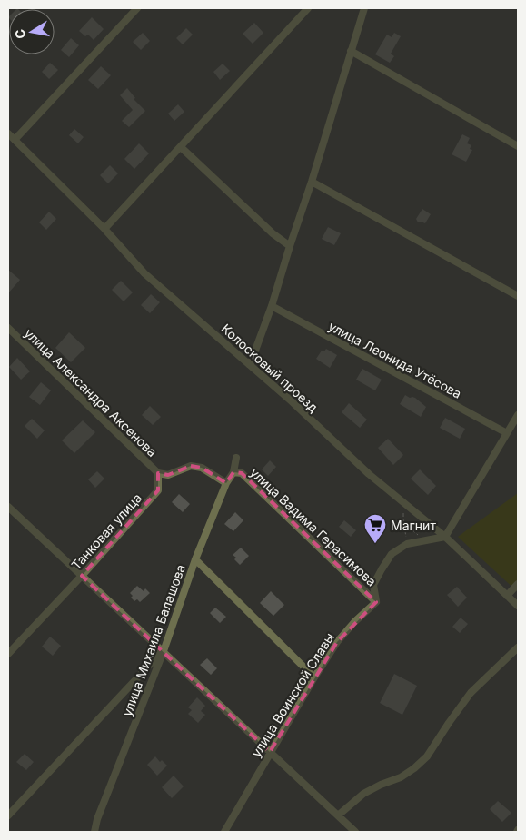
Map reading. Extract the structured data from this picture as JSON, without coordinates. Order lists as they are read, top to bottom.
{
  "streets": {
    "street": [
      "улица Леонида Утёсова",
      "Колосковый проезд",
      "улица Александра Аксенова",
      "улица Вадима Герасимова",
      "Танковая улица",
      "улица Михаила Балашова",
      "улица Воинской Славы"
    ]
  },
  "crossings": [
    ["улица Александра Аксенова", "Танковая улица"],
    ["улица Вадима Герасимова", "улица Михаила Балашова"],
    ["улица Вадима Герасимова", "улица Воинской Славы"]
  ],
  "places": {
    "supermarket": ["Магнит"]
  },
  "north": "left"
}
